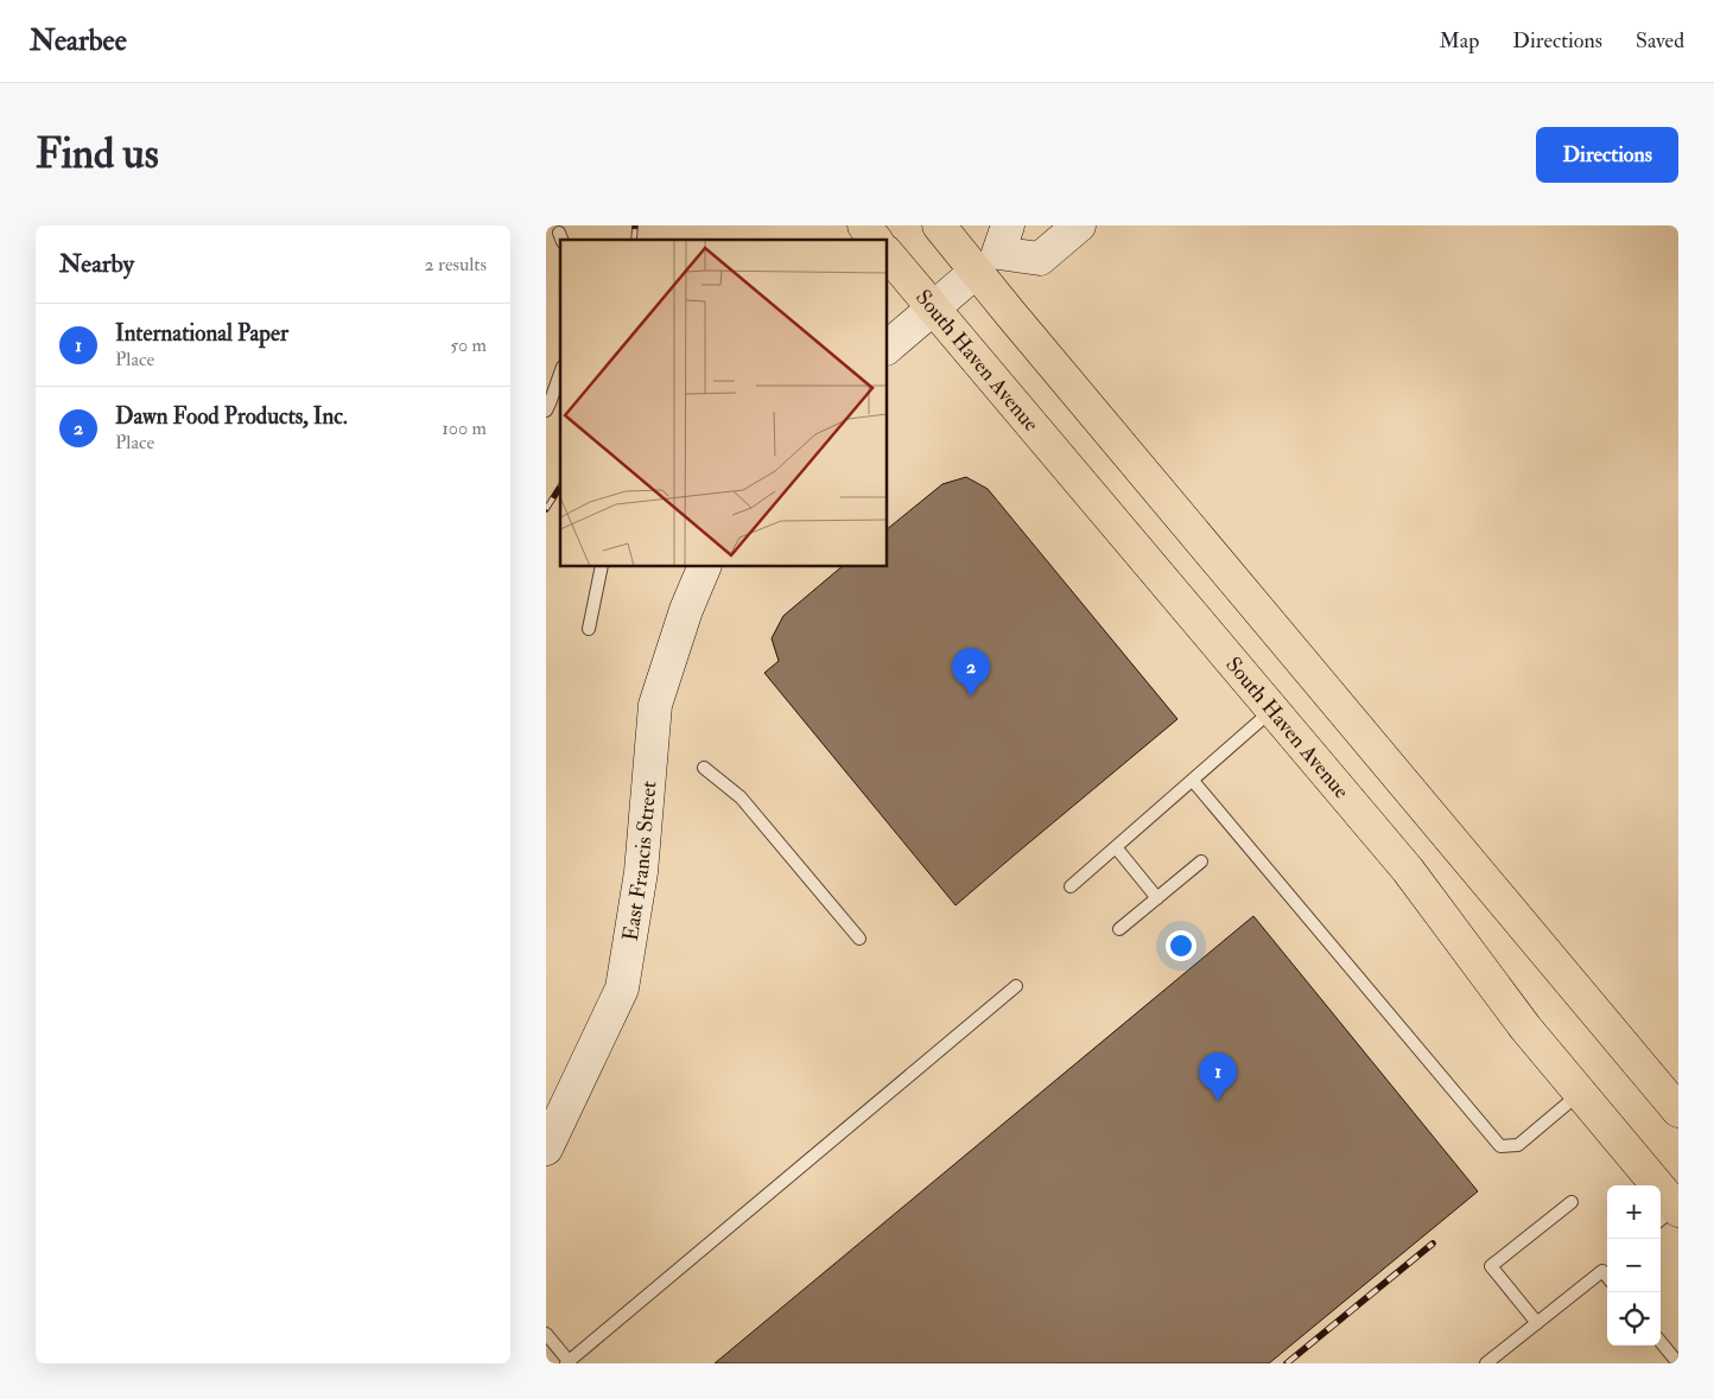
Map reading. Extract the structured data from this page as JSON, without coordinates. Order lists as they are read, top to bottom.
{
  "streets": {
    "main road": ["South Haven Avenue"],
    "street": ["East Francis Street"]
  },
  "page": {
    "header": "Nearbee",
    "nav": ["Map", "Directions", "Saved"],
    "buttons": "Directions",
    "title": "Find us",
    "heading": ["Nearby", "2 results"],
    "list": [
      {
        "mark": "1",
        "name": "International Paper",
        "note": "Place",
        "value": "50 m"
      },
      {
        "mark": "2",
        "name": "Dawn Food Products, Inc.",
        "note": "Place",
        "value": "100 m"
      }
    ],
    "pins": ["2", "1"],
    "map_buttons": ["+", "−"]
  }
}
